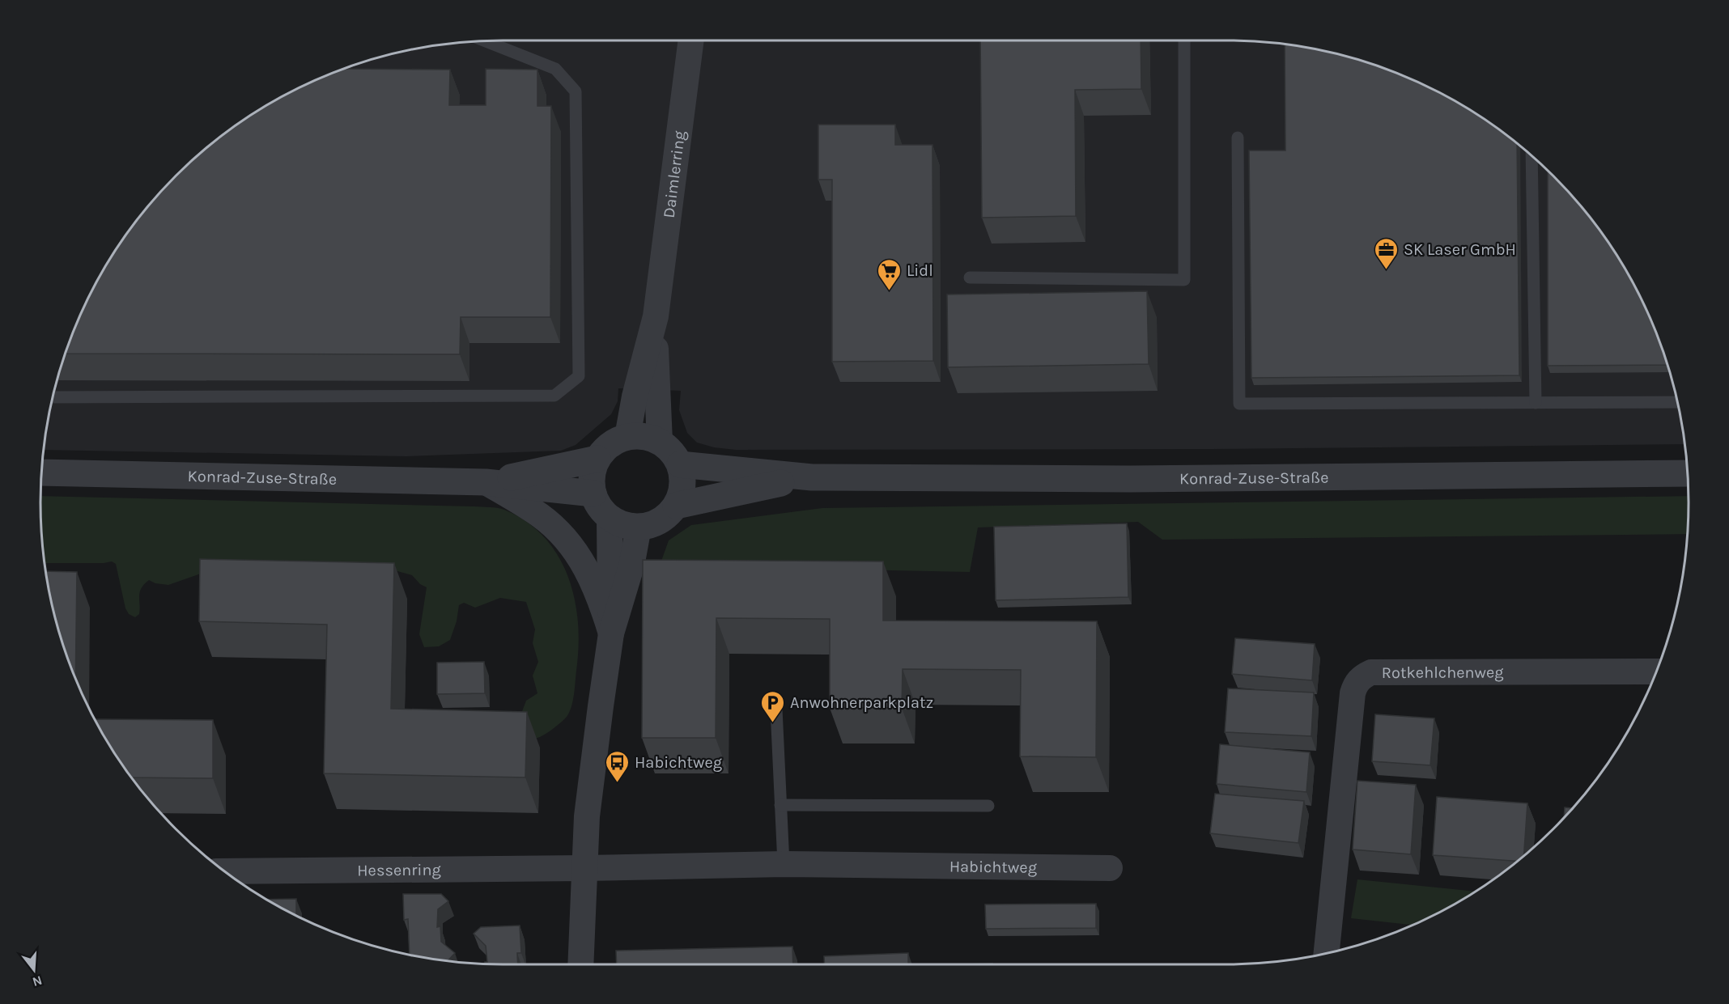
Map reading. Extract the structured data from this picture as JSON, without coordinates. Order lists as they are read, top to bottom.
{
  "streets": {
    "street": [
      "Daimlerring",
      "Konrad-Zuse-Straße",
      "Rotkehlchenweg",
      "Habichtweg",
      "Hessenring"
    ]
  },
  "crossings": [
    ["Daimlerring", "Konrad-Zuse-Straße"],
    ["Habichtweg", "Hessenring"]
  ],
  "places": {
    "office": ["SK Laser GmbH"],
    "supermarket": ["Lidl"],
    "parking": ["Anwohnerparkplatz"],
    "bus stop": ["Habichtweg"]
  },
  "north": "bottom"
}
